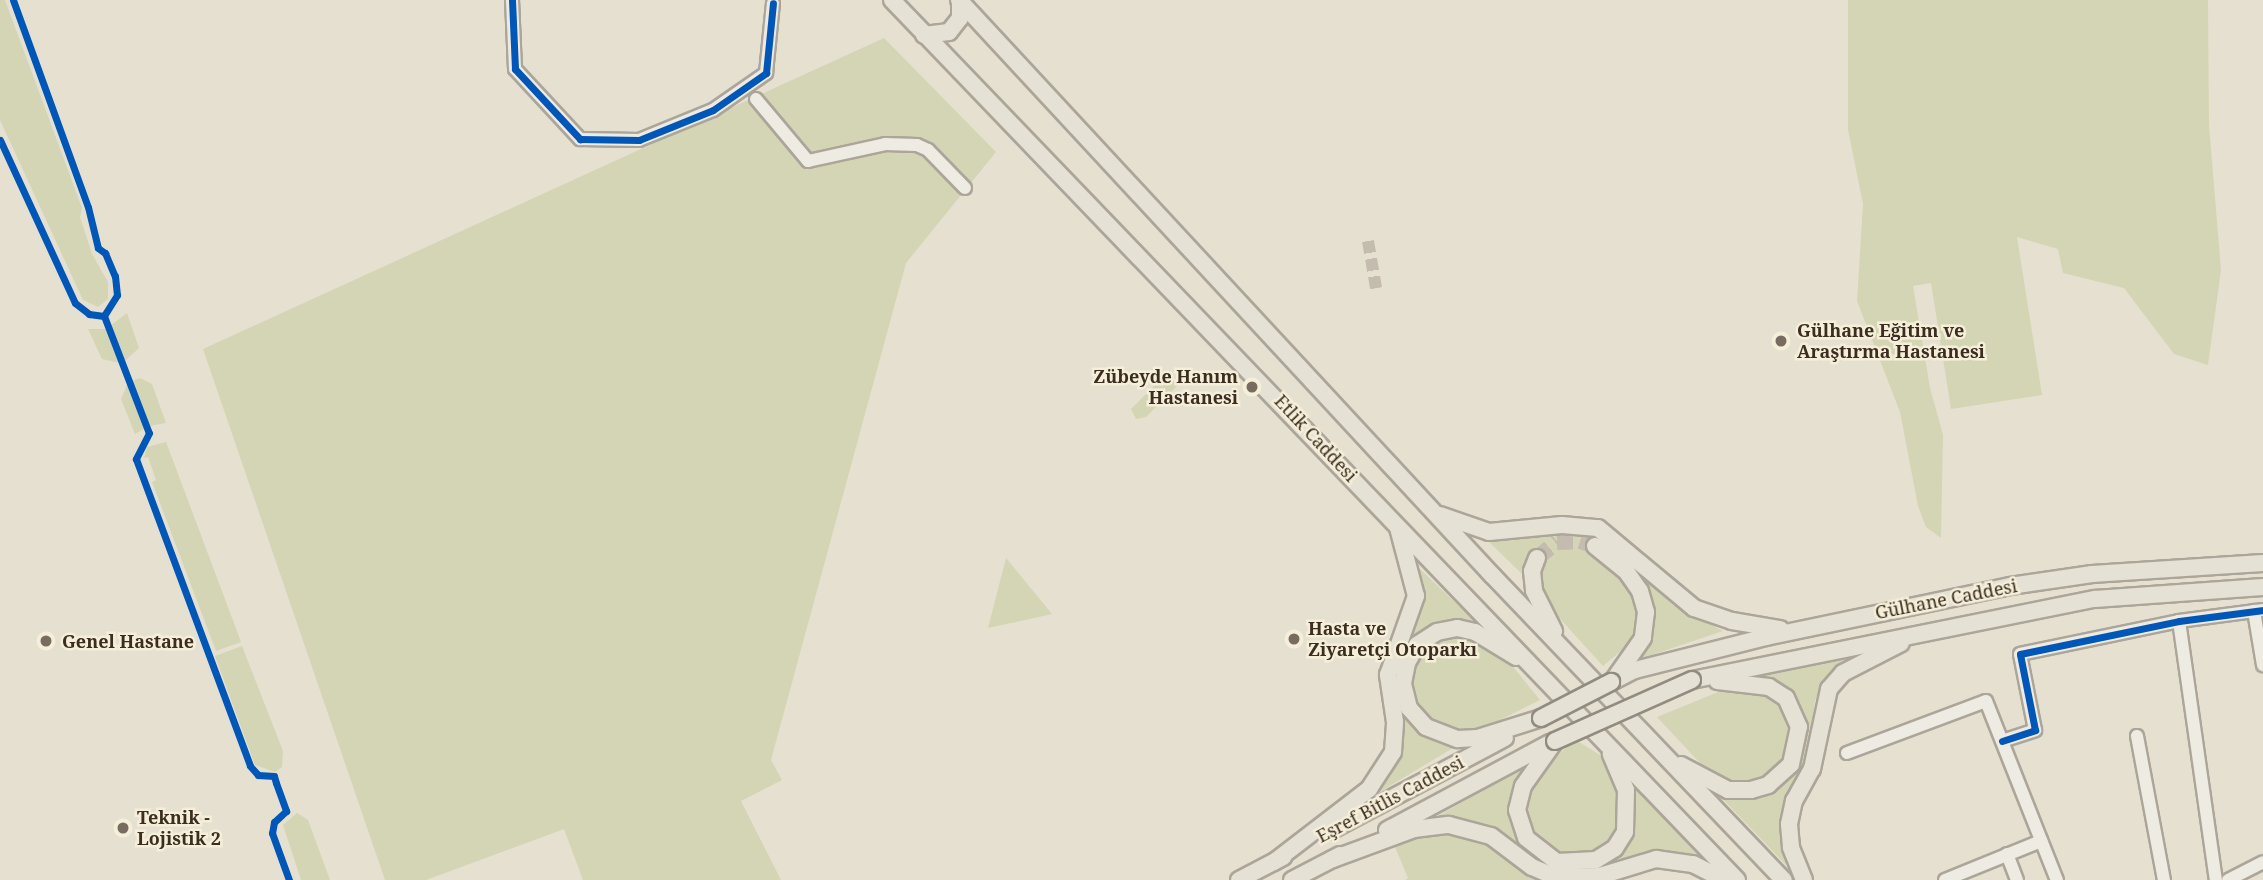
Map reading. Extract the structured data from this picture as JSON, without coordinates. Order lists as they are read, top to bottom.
{
  "streets": {
    "main road": ["Etlik Caddesi", "Gülhane Caddesi", "Eşref Bitlis Caddesi"]
  },
  "crossings": [
    ["Gülhane Caddesi", "Eşref Bitlis Caddesi"]
  ],
  "places": [
    "Gülhane Eğitim ve Araştırma Hastanesi",
    "Zübeyde Hanım Hastanesi",
    "Hasta ve Ziyaretçi Otoparkı",
    "Genel Hastane",
    "Teknik - Lojistik 2"
  ]
}
